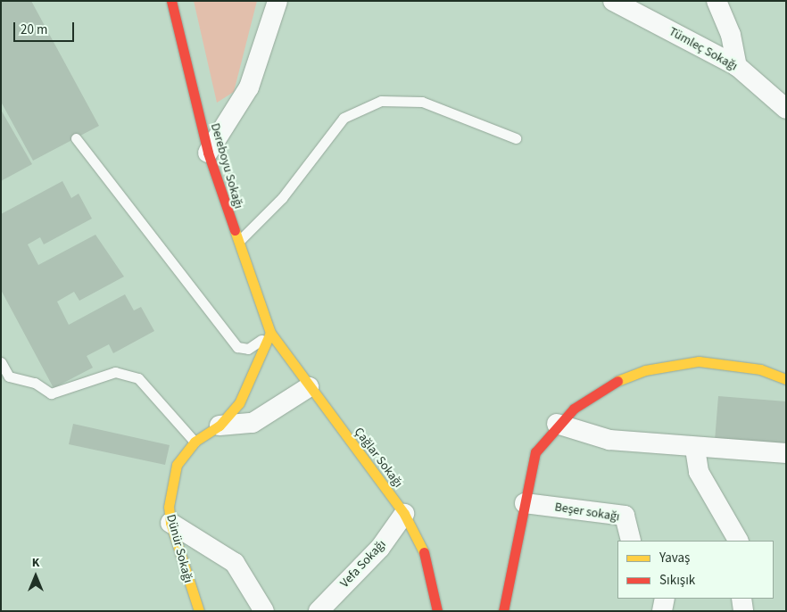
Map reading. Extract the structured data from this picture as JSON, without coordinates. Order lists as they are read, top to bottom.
{
  "streets": {
    "street": [
      "Tümleç Sokağı",
      "Dereboyu Sokağı",
      "Çağlar Sokağı",
      "Beşer sokağı",
      "Dünür Sokağı",
      "Vefa Sokağı"
    ]
  },
  "crossings": [
    ["Dereboyu Sokağı", "Çağlar Sokağı"],
    ["Dereboyu Sokağı", "Dünür Sokağı"],
    ["Çağlar Sokağı", "Dünür Sokağı"],
    ["Çağlar Sokağı", "Vefa Sokağı"]
  ],
  "legend": ["Yavaş", "Sıkışık"],
  "scale_bar": "20 m",
  "north": "top"
}
